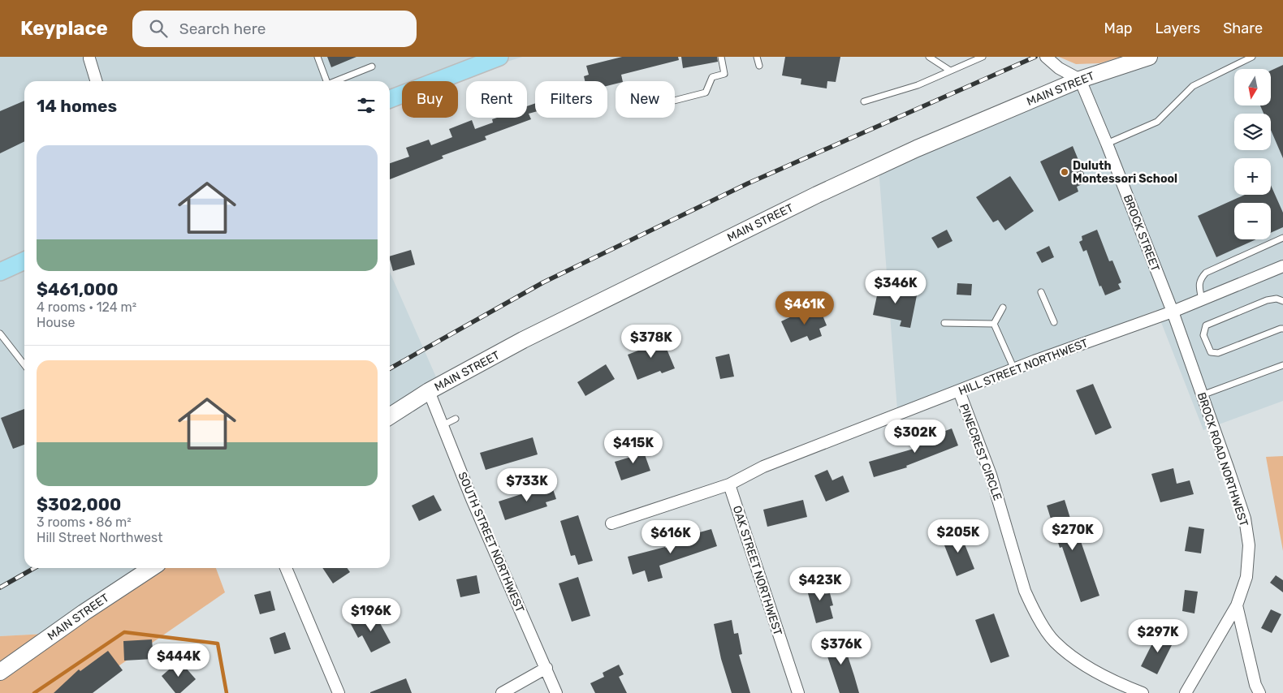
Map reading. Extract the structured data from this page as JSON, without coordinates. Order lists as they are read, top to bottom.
{
  "streets": {
    "street": [
      "MAIN STREET",
      "BROCK STREET",
      "HILL STREET NORTHWEST",
      "PINECREST CIRCLE",
      "BROCK ROAD NORTHWEST",
      "SOUTH STREET NORTHWEST",
      "OAK STREET NORTHWEST"
    ]
  },
  "crossings": [
    ["MAIN STREET", "BROCK STREET"],
    ["MAIN STREET", "SOUTH STREET NORTHWEST"],
    ["BROCK STREET", "HILL STREET NORTHWEST"],
    ["BROCK STREET", "BROCK ROAD NORTHWEST"],
    ["HILL STREET NORTHWEST", "PINECREST CIRCLE"],
    ["HILL STREET NORTHWEST", "BROCK ROAD NORTHWEST"],
    ["HILL STREET NORTHWEST", "OAK STREET NORTHWEST"]
  ],
  "places": ["Duluth Montessori School"],
  "north": "bottom",
  "page": {
    "header": "Keyplace",
    "search": "Search here",
    "nav": ["Map", "Layers", "Share"],
    "map_buttons": ["+", "−"],
    "chip": [
      "Buy",
      "Rent",
      "Filters",
      "New"
    ],
    "heading": "14 homes",
    "list": [
      {
        "name": "$461,000",
        "note": "4 rooms · 124 m² · House"
      },
      {
        "name": "$302,000",
        "note": "3 rooms · 86 m² · Hill Street Northwest"
      }
    ],
    "price": [
      "$346K",
      "$461K",
      "$378K",
      "$302K",
      "$415K",
      "$733K",
      "$270K",
      "$205K",
      "$616K",
      "$423K",
      "$196K",
      "$297K",
      "$376K",
      "$444K"
    ]
  }
}
